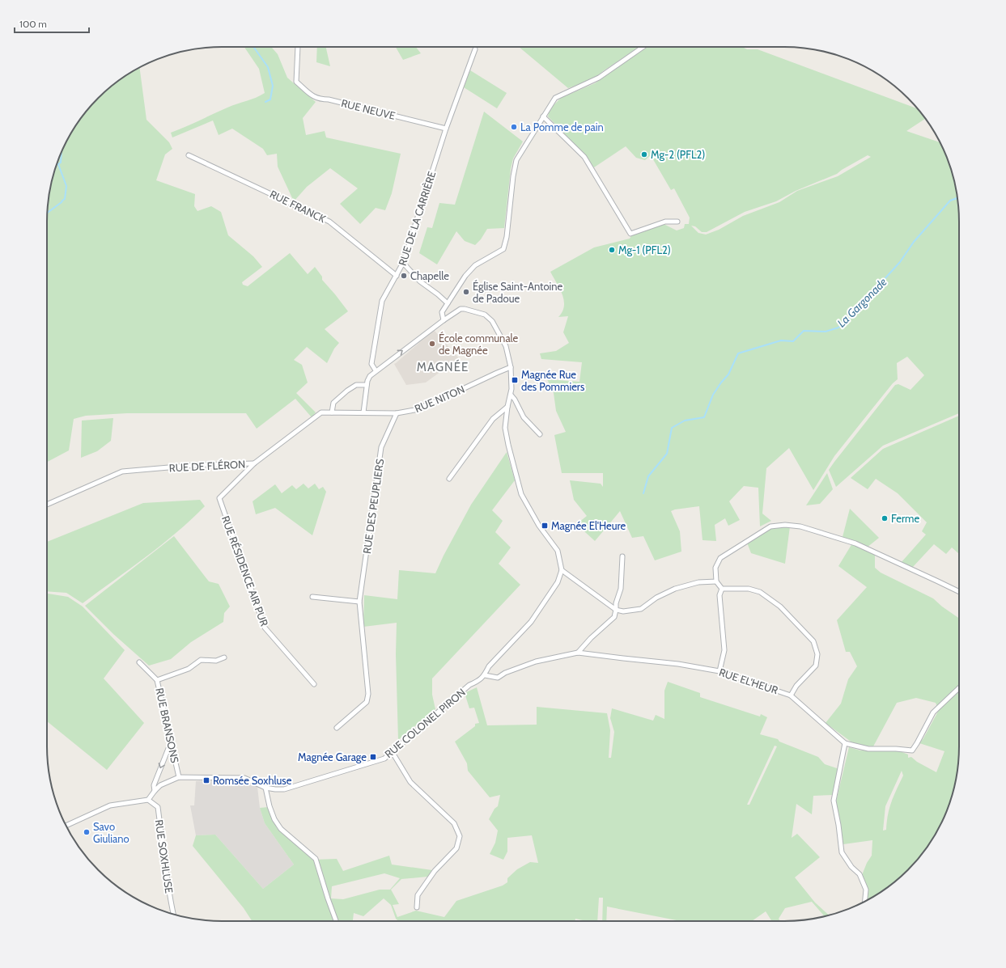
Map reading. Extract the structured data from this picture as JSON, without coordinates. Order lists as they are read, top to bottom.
{
  "streets": {
    "street": [
      "RUE NEUVE",
      "RUE FRANCK",
      "RUE DE LA CARRIÈRE",
      "RUE NITON",
      "RUE DE FLÉRON",
      "RUE DES PEUPLIERS",
      "RUE RÉSIDENCE AIR PUR",
      "RUE EL'HEUR",
      "RUE COLONEL PIRON",
      "RUE BRANSONS",
      "RUE SOXHLUSE"
    ]
  },
  "crossings": [
    ["RUE NEUVE", "RUE DE LA CARRIÈRE"],
    ["RUE FRANCK", "RUE DE LA CARRIÈRE"],
    ["RUE NITON", "RUE DE FLÉRON"],
    ["RUE NITON", "RUE DES PEUPLIERS"],
    ["RUE DE FLÉRON", "RUE RÉSIDENCE AIR PUR"],
    ["RUE EL'HEUR", "RUE COLONEL PIRON"],
    ["RUE COLONEL PIRON", "RUE BRANSONS"],
    ["RUE COLONEL PIRON", "RUE SOXHLUSE"]
  ],
  "districts": ["MAGNÉE"],
  "water": ["La Gargonade"],
  "places": {
    "other": [
      "La Pomme de pain",
      "Mg-2 (PFL2)",
      "Mg-1 (PFL2)",
      "Chapelle",
      "Église Saint-Antoine de Padoue",
      "École communale de Magnée",
      "Ferme",
      "Savo Giuliano"
    ],
    "transit": [
      "Magnée Rue des Pommiers",
      "Magnée El'Heure",
      "Magnée Garage",
      "Romsée Soxhluse"
    ]
  },
  "scale_bar": "100 m"
}
